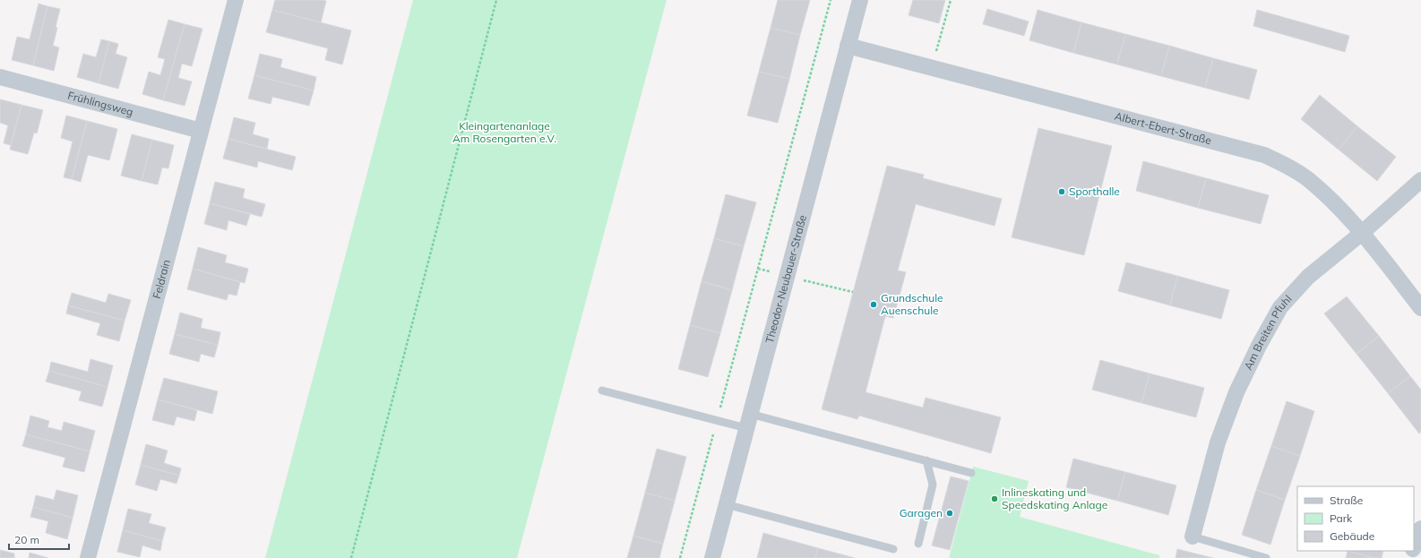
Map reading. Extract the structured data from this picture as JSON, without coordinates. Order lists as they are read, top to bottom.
{
  "streets": {
    "street": [
      "Frühlingsweg",
      "Albert-Ebert-Straße",
      "Feldrain",
      "Theodor-Neubauer-Straße",
      "Am Breiten Pfuhl"
    ]
  },
  "crossings": [
    ["Frühlingsweg", "Feldrain"],
    ["Albert-Ebert-Straße", "Theodor-Neubauer-Straße"],
    ["Albert-Ebert-Straße", "Am Breiten Pfuhl"]
  ],
  "parks": ["Kleingartenanlage Am Rosengarten e.V."],
  "places": [
    "Sporthalle",
    "Grundschule Auenschule",
    "Inlineskating und Speedskating Anlage",
    "Garagen"
  ],
  "legend": ["Straße", "Park", "Gebäude"],
  "scale_bar": "20 m"
}
